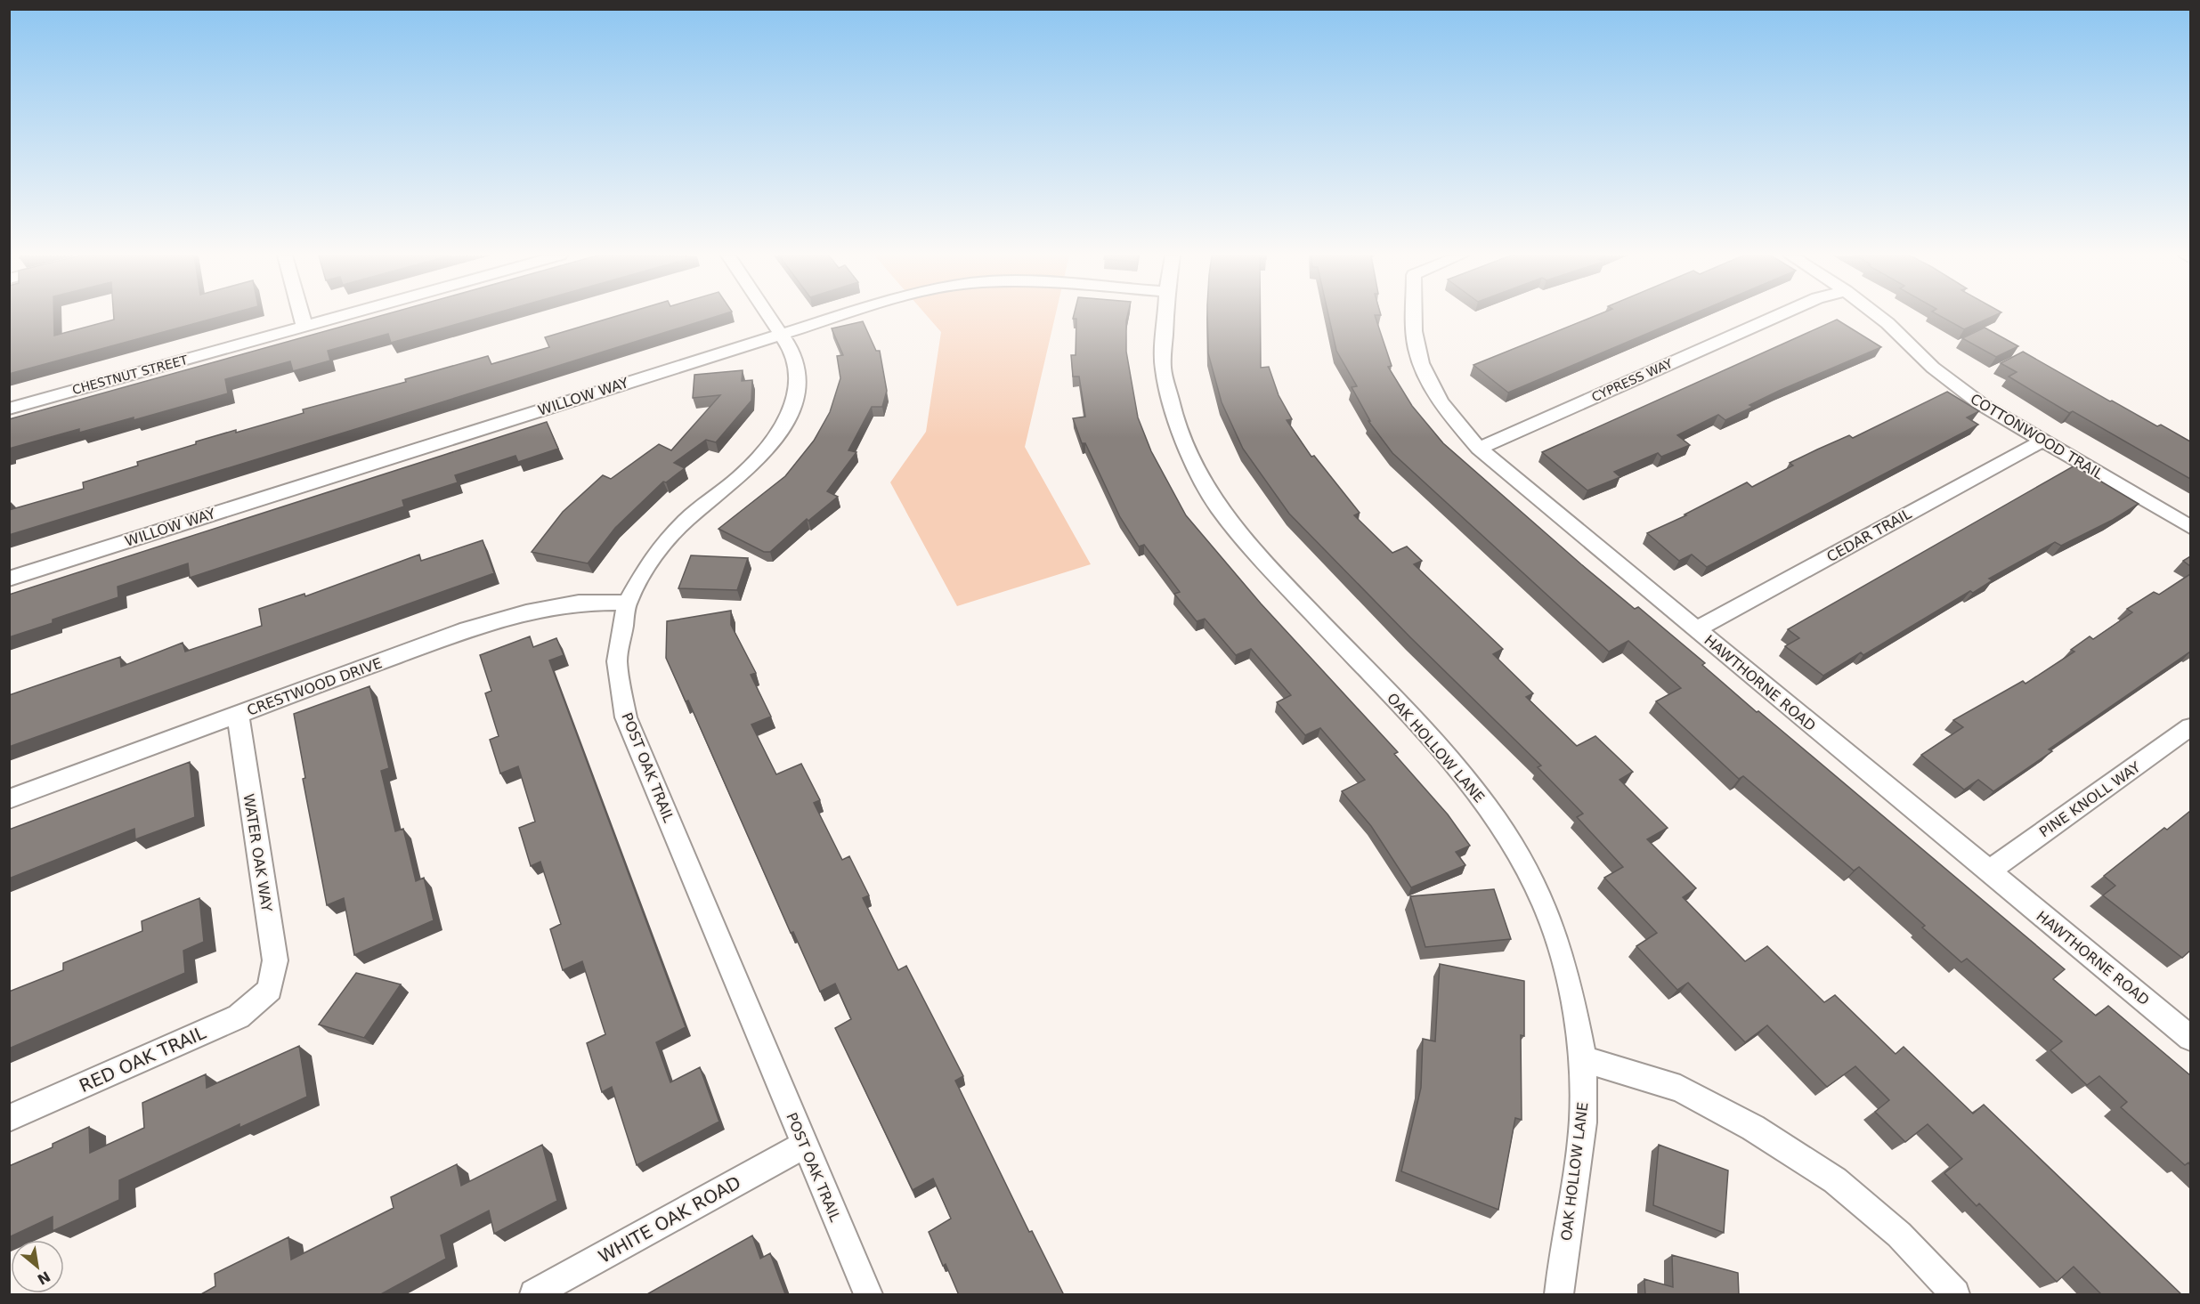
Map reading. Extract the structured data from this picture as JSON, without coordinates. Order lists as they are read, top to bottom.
{
  "streets": {
    "street": [
      "CHESTNUT STREET",
      "CYPRESS WAY",
      "WILLOW WAY",
      "COTTONWOOD TRAIL",
      "CEDAR TRAIL",
      "HAWTHORNE ROAD",
      "CRESTWOOD DRIVE",
      "OAK HOLLOW LANE",
      "POST OAK TRAIL",
      "PINE KNOLL WAY",
      "WATER OAK WAY",
      "RED OAK TRAIL",
      "WHITE OAK ROAD"
    ]
  },
  "crossings": [
    ["CYPRESS WAY", "HAWTHORNE ROAD"],
    ["WILLOW WAY", "POST OAK TRAIL"],
    ["COTTONWOOD TRAIL", "CEDAR TRAIL"],
    ["CEDAR TRAIL", "HAWTHORNE ROAD"],
    ["HAWTHORNE ROAD", "PINE KNOLL WAY"],
    ["CRESTWOOD DRIVE", "POST OAK TRAIL"],
    ["CRESTWOOD DRIVE", "WATER OAK WAY"],
    ["POST OAK TRAIL", "WHITE OAK ROAD"],
    ["WATER OAK WAY", "RED OAK TRAIL"]
  ],
  "north": "bottom right"
}
